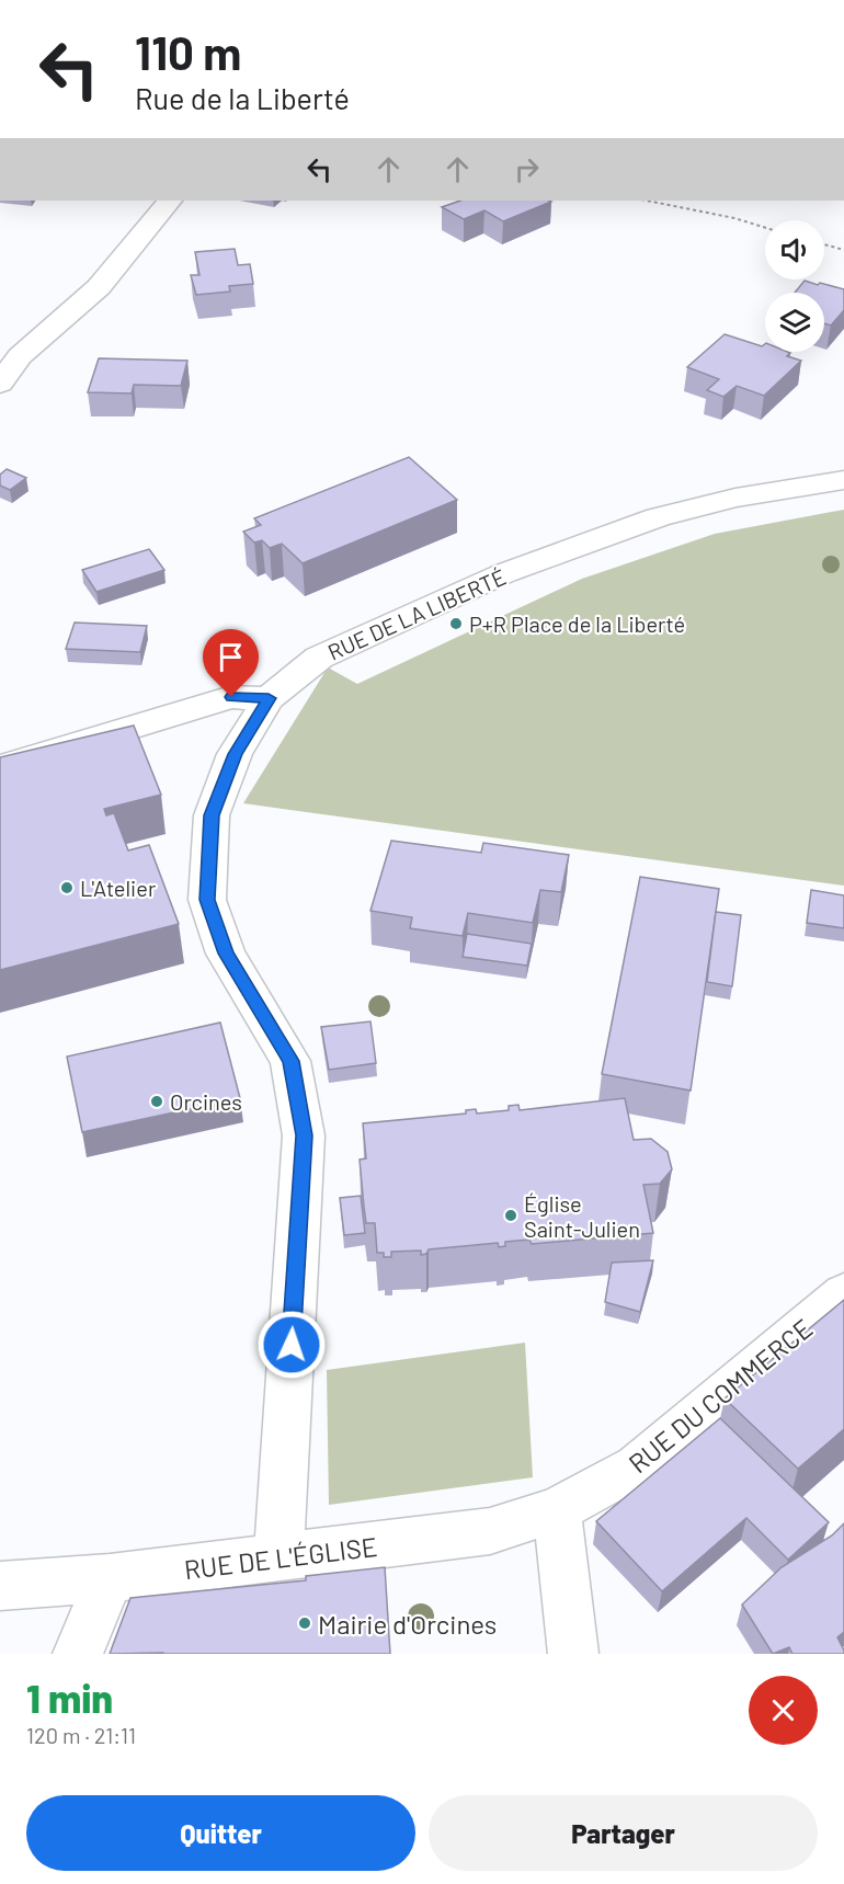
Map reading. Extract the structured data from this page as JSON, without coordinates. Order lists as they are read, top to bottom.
{
  "streets": {
    "street": ["RUE DE LA LIBERTÉ", "RUE DU COMMERCE", "RUE DE L'ÉGLISE"]
  },
  "crossings": [
    ["RUE DE LA LIBERTÉ", "RUE DE L'ÉGLISE"],
    ["RUE DU COMMERCE", "RUE DE L'ÉGLISE"]
  ],
  "places": [
    "P+R Place de la Liberté",
    "L'Atelier",
    "Orcines",
    "Église Saint-Julien",
    "Mairie d'Orcines"
  ],
  "page": {
    "turn": ["110 m", "Rue de la Liberté"],
    "heading": ["1 min", "120 m · 21:11"],
    "buttons": ["Quitter", "Partager"]
  }
}
